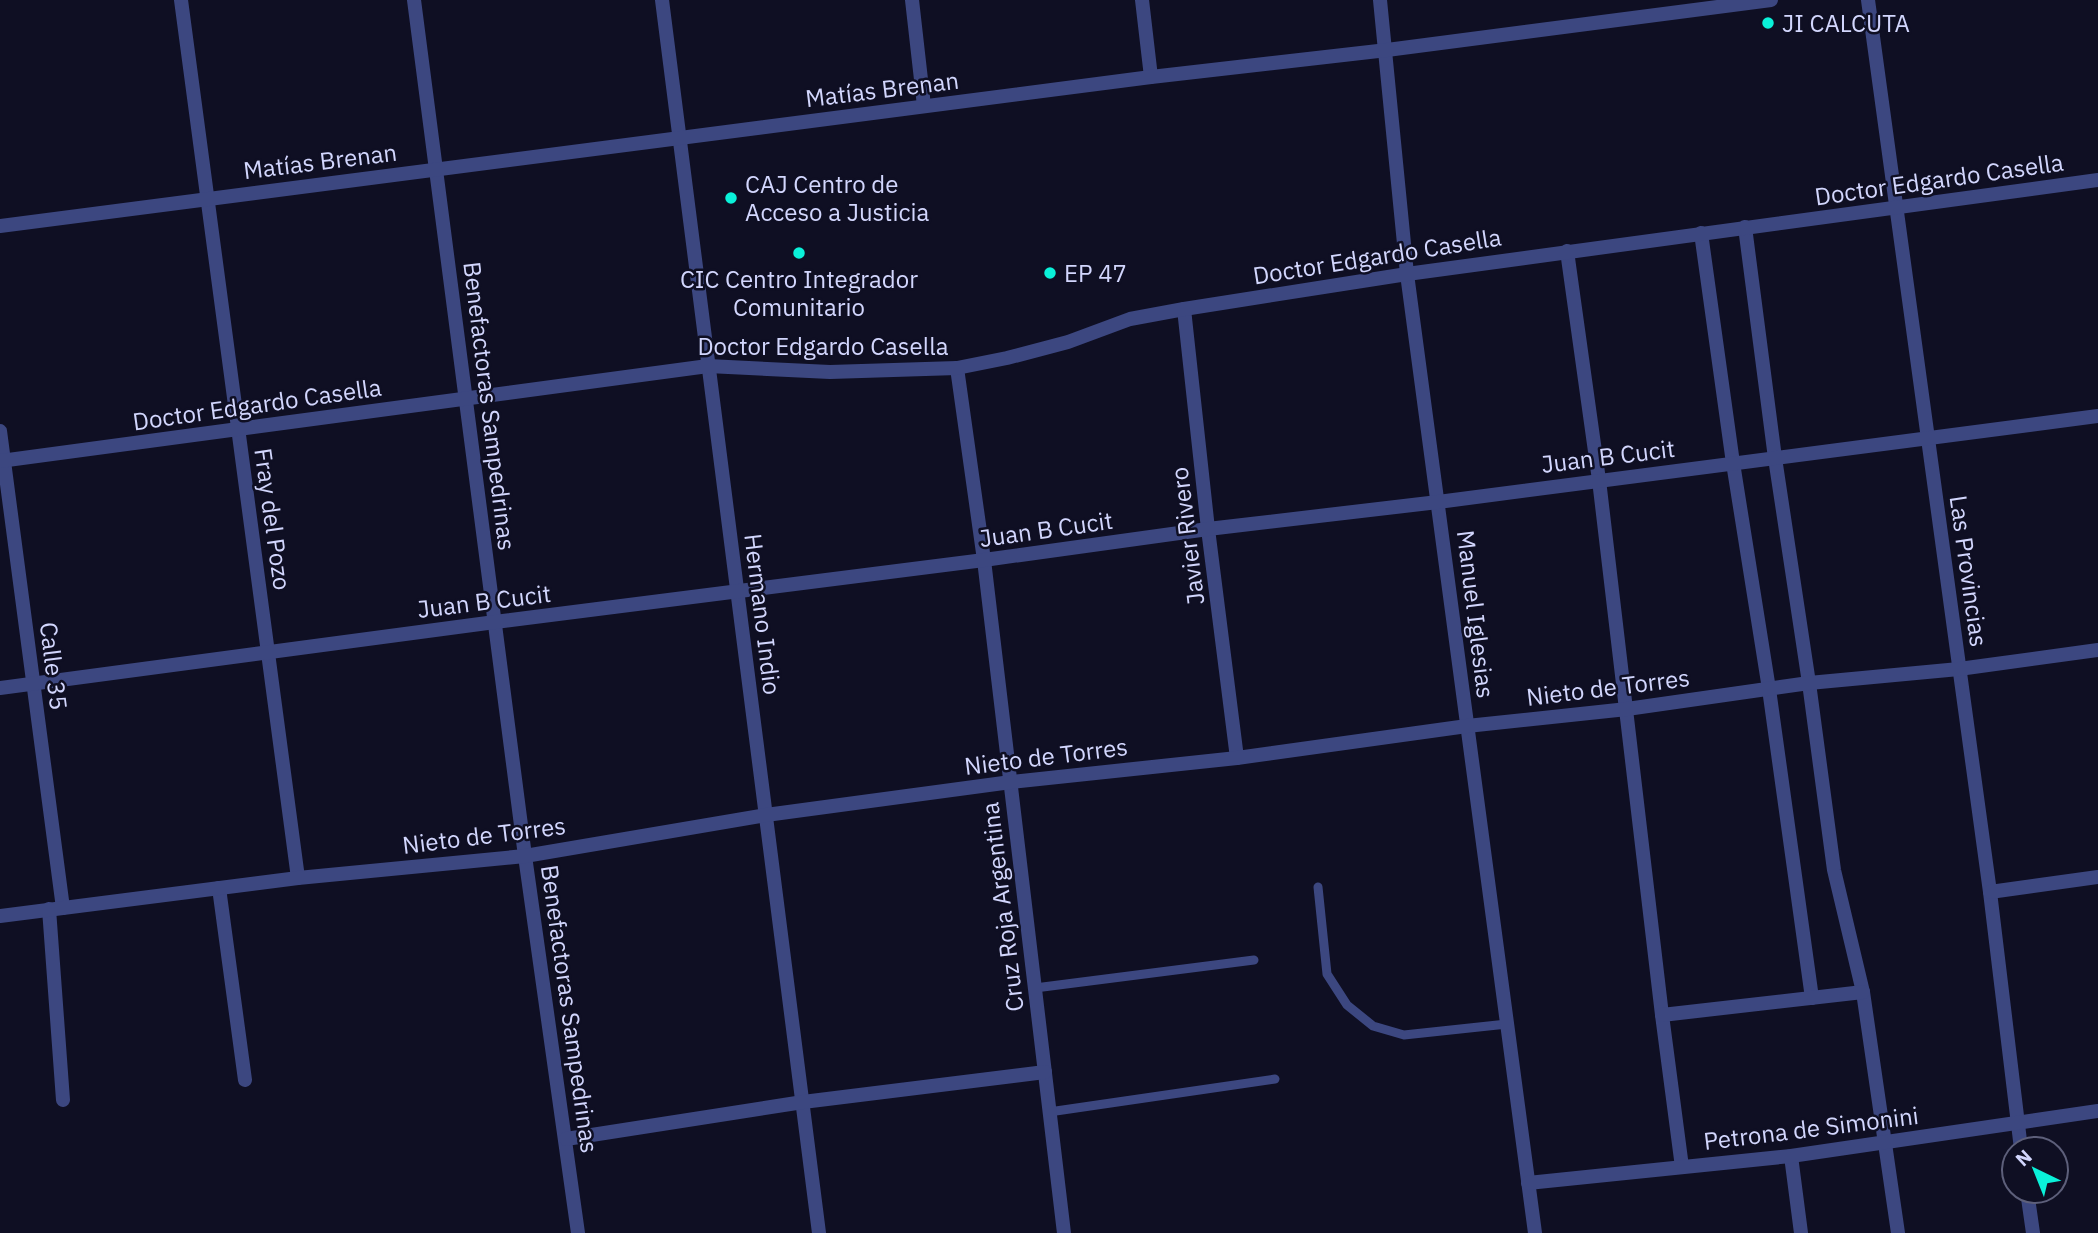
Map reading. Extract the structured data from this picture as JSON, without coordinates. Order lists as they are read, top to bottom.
{
  "streets": {
    "street": [
      "Matías Brenan",
      "Doctor Edgardo Casella",
      "Benefactoras Sampedrinas",
      "Juan B Cucit",
      "Fray del Pozo",
      "Javier Rivero",
      "Las Provincias",
      "Hermano Indio",
      "Manuel Iglesias",
      "Calle 35",
      "Nieto de Torres",
      "Cruz Roja Argentina",
      "Petrona de Simonini"
    ]
  },
  "crossings": [
    ["Matías Brenan", "Benefactoras Sampedrinas"],
    ["Matías Brenan", "Fray del Pozo"],
    ["Matías Brenan", "Hermano Indio"],
    ["Matías Brenan", "Manuel Iglesias"],
    ["Doctor Edgardo Casella", "Benefactoras Sampedrinas"],
    ["Doctor Edgardo Casella", "Fray del Pozo"],
    ["Doctor Edgardo Casella", "Javier Rivero"],
    ["Doctor Edgardo Casella", "Las Provincias"],
    ["Doctor Edgardo Casella", "Hermano Indio"],
    ["Doctor Edgardo Casella", "Manuel Iglesias"],
    ["Doctor Edgardo Casella", "Calle 35"],
    ["Doctor Edgardo Casella", "Cruz Roja Argentina"],
    ["Benefactoras Sampedrinas", "Juan B Cucit"],
    ["Benefactoras Sampedrinas", "Nieto de Torres"],
    ["Juan B Cucit", "Fray del Pozo"],
    ["Juan B Cucit", "Javier Rivero"],
    ["Juan B Cucit", "Las Provincias"],
    ["Juan B Cucit", "Hermano Indio"],
    ["Juan B Cucit", "Manuel Iglesias"],
    ["Juan B Cucit", "Calle 35"],
    ["Juan B Cucit", "Cruz Roja Argentina"],
    ["Fray del Pozo", "Nieto de Torres"],
    ["Javier Rivero", "Nieto de Torres"],
    ["Las Provincias", "Nieto de Torres"],
    ["Las Provincias", "Petrona de Simonini"],
    ["Hermano Indio", "Nieto de Torres"],
    ["Manuel Iglesias", "Nieto de Torres"],
    ["Manuel Iglesias", "Petrona de Simonini"],
    ["Calle 35", "Nieto de Torres"],
    ["Nieto de Torres", "Cruz Roja Argentina"]
  ],
  "places": [
    "JI CALCUTA",
    "CAJ Centro de Acceso a Justicia",
    "CIC Centro Integrador Comunitario",
    "EP 47"
  ],
  "north": "top left"
}
